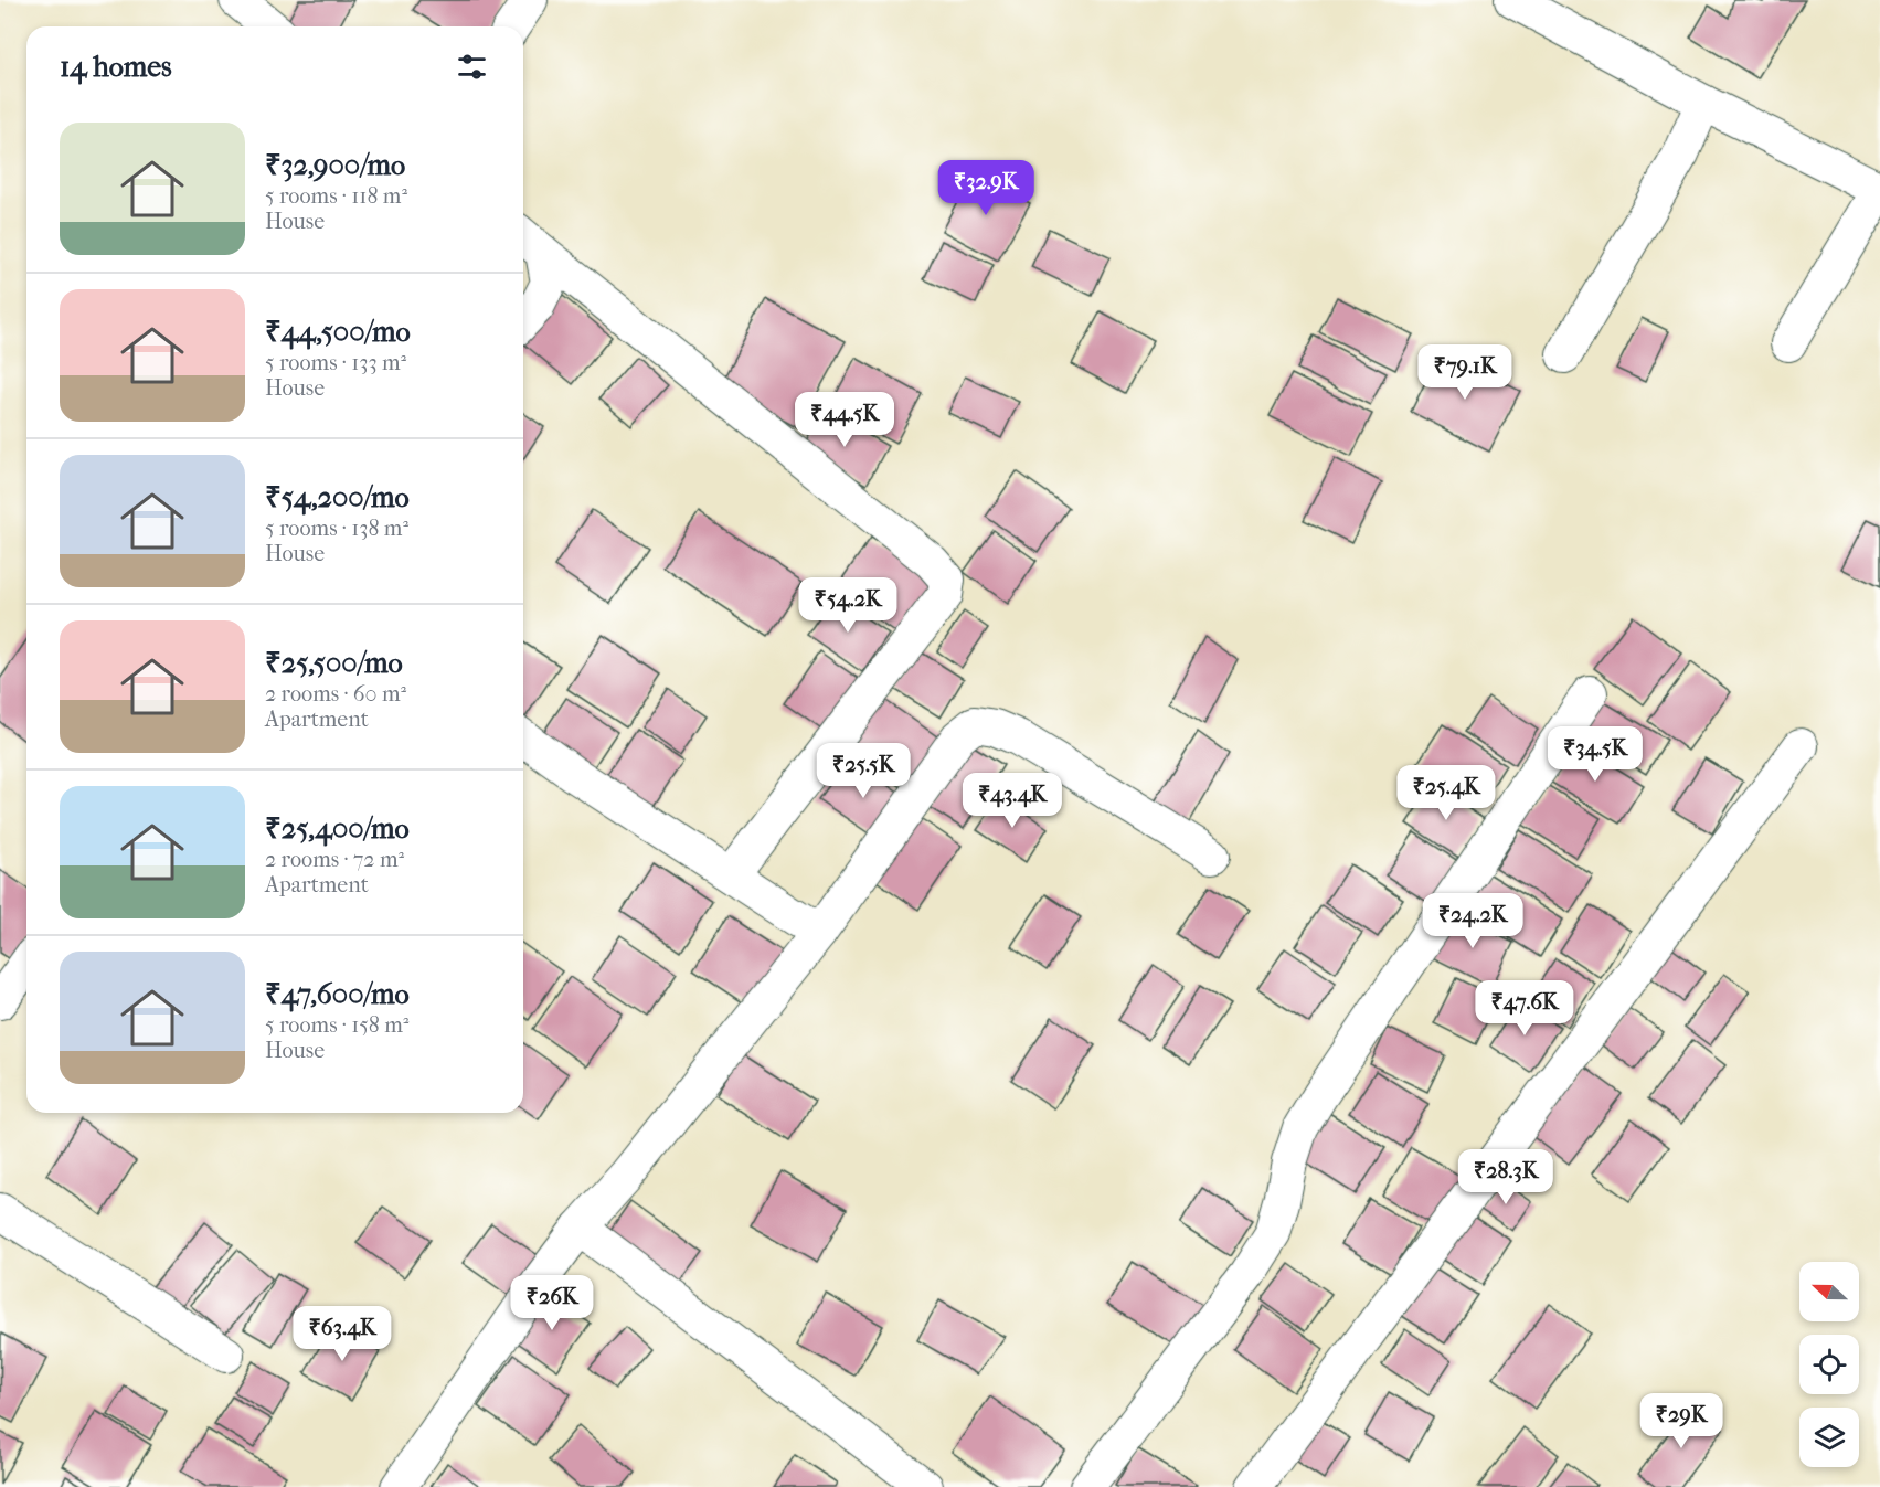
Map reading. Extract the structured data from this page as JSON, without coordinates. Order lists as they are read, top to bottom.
{
  "north": "left",
  "page": {
    "heading": "14 homes",
    "list": [
      {
        "name": "₹32,900/mo",
        "note": "5 rooms · 118 m² · House"
      },
      {
        "name": "₹44,500/mo",
        "note": "5 rooms · 133 m² · House"
      },
      {
        "name": "₹54,200/mo",
        "note": "5 rooms · 138 m² · House"
      },
      {
        "name": "₹25,500/mo",
        "note": "2 rooms · 60 m² · Apartment"
      },
      {
        "name": "₹25,400/mo",
        "note": "2 rooms · 72 m² · Apartment"
      },
      {
        "name": "₹47,600/mo",
        "note": "5 rooms · 158 m² · House"
      }
    ],
    "price": [
      "₹32.9K",
      "₹79.1K",
      "₹44.5K",
      "₹54.2K",
      "₹34.5K",
      "₹25.5K",
      "₹25.4K",
      "₹43.4K",
      "₹24.2K",
      "₹47.6K",
      "₹28.3K",
      "₹26K",
      "₹63.4K",
      "₹29K"
    ]
  }
}
